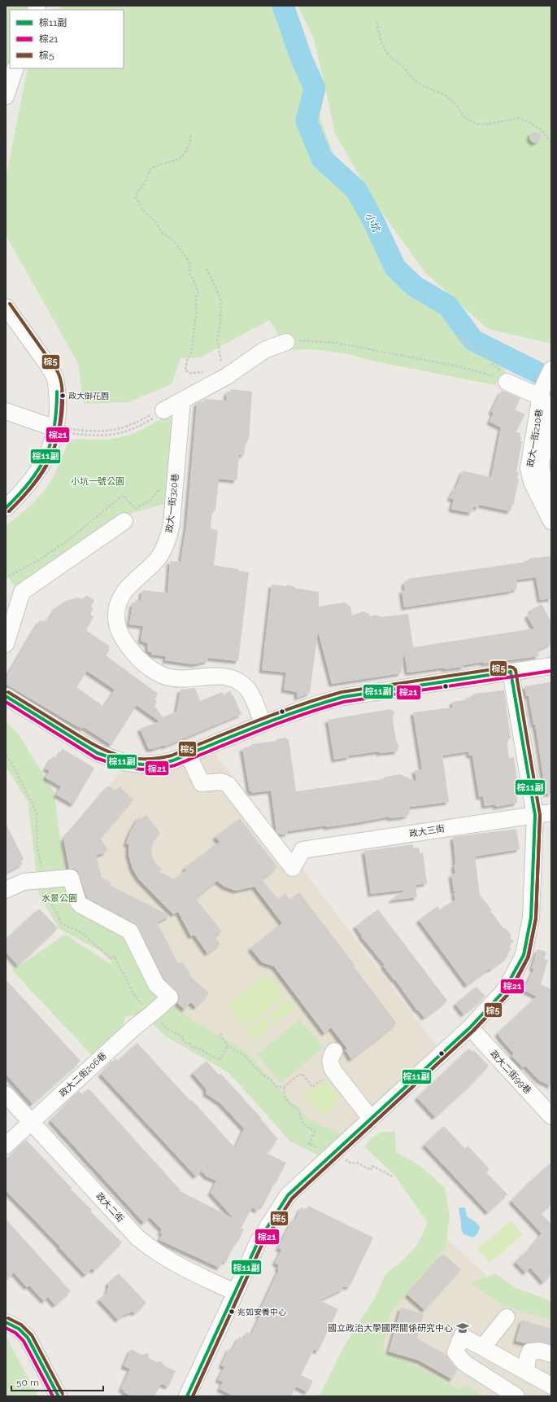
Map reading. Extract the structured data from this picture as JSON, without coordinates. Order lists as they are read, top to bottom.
{
  "streets": {
    "street": [
      "政大一街210巷",
      "政大一街320巷",
      "政大三街",
      "政大二街99巷",
      "政大二街206巷",
      "政大二街"
    ]
  },
  "crossings": [
    ["政大二街206巷", "政大二街"]
  ],
  "water": ["小坑"],
  "parks": ["小坑一號公園", "水景公園"],
  "places": {
    "other": ["政大御花園", "兆如安養中心"],
    "school or university": ["國立政治大學國際關係研究中心"]
  },
  "lines": ["transit line 棕5", "transit line 棕11副", "transit line 棕21"],
  "legend": ["棕11副", "棕21", "棕5"],
  "scale_bar": "50 m"
}
